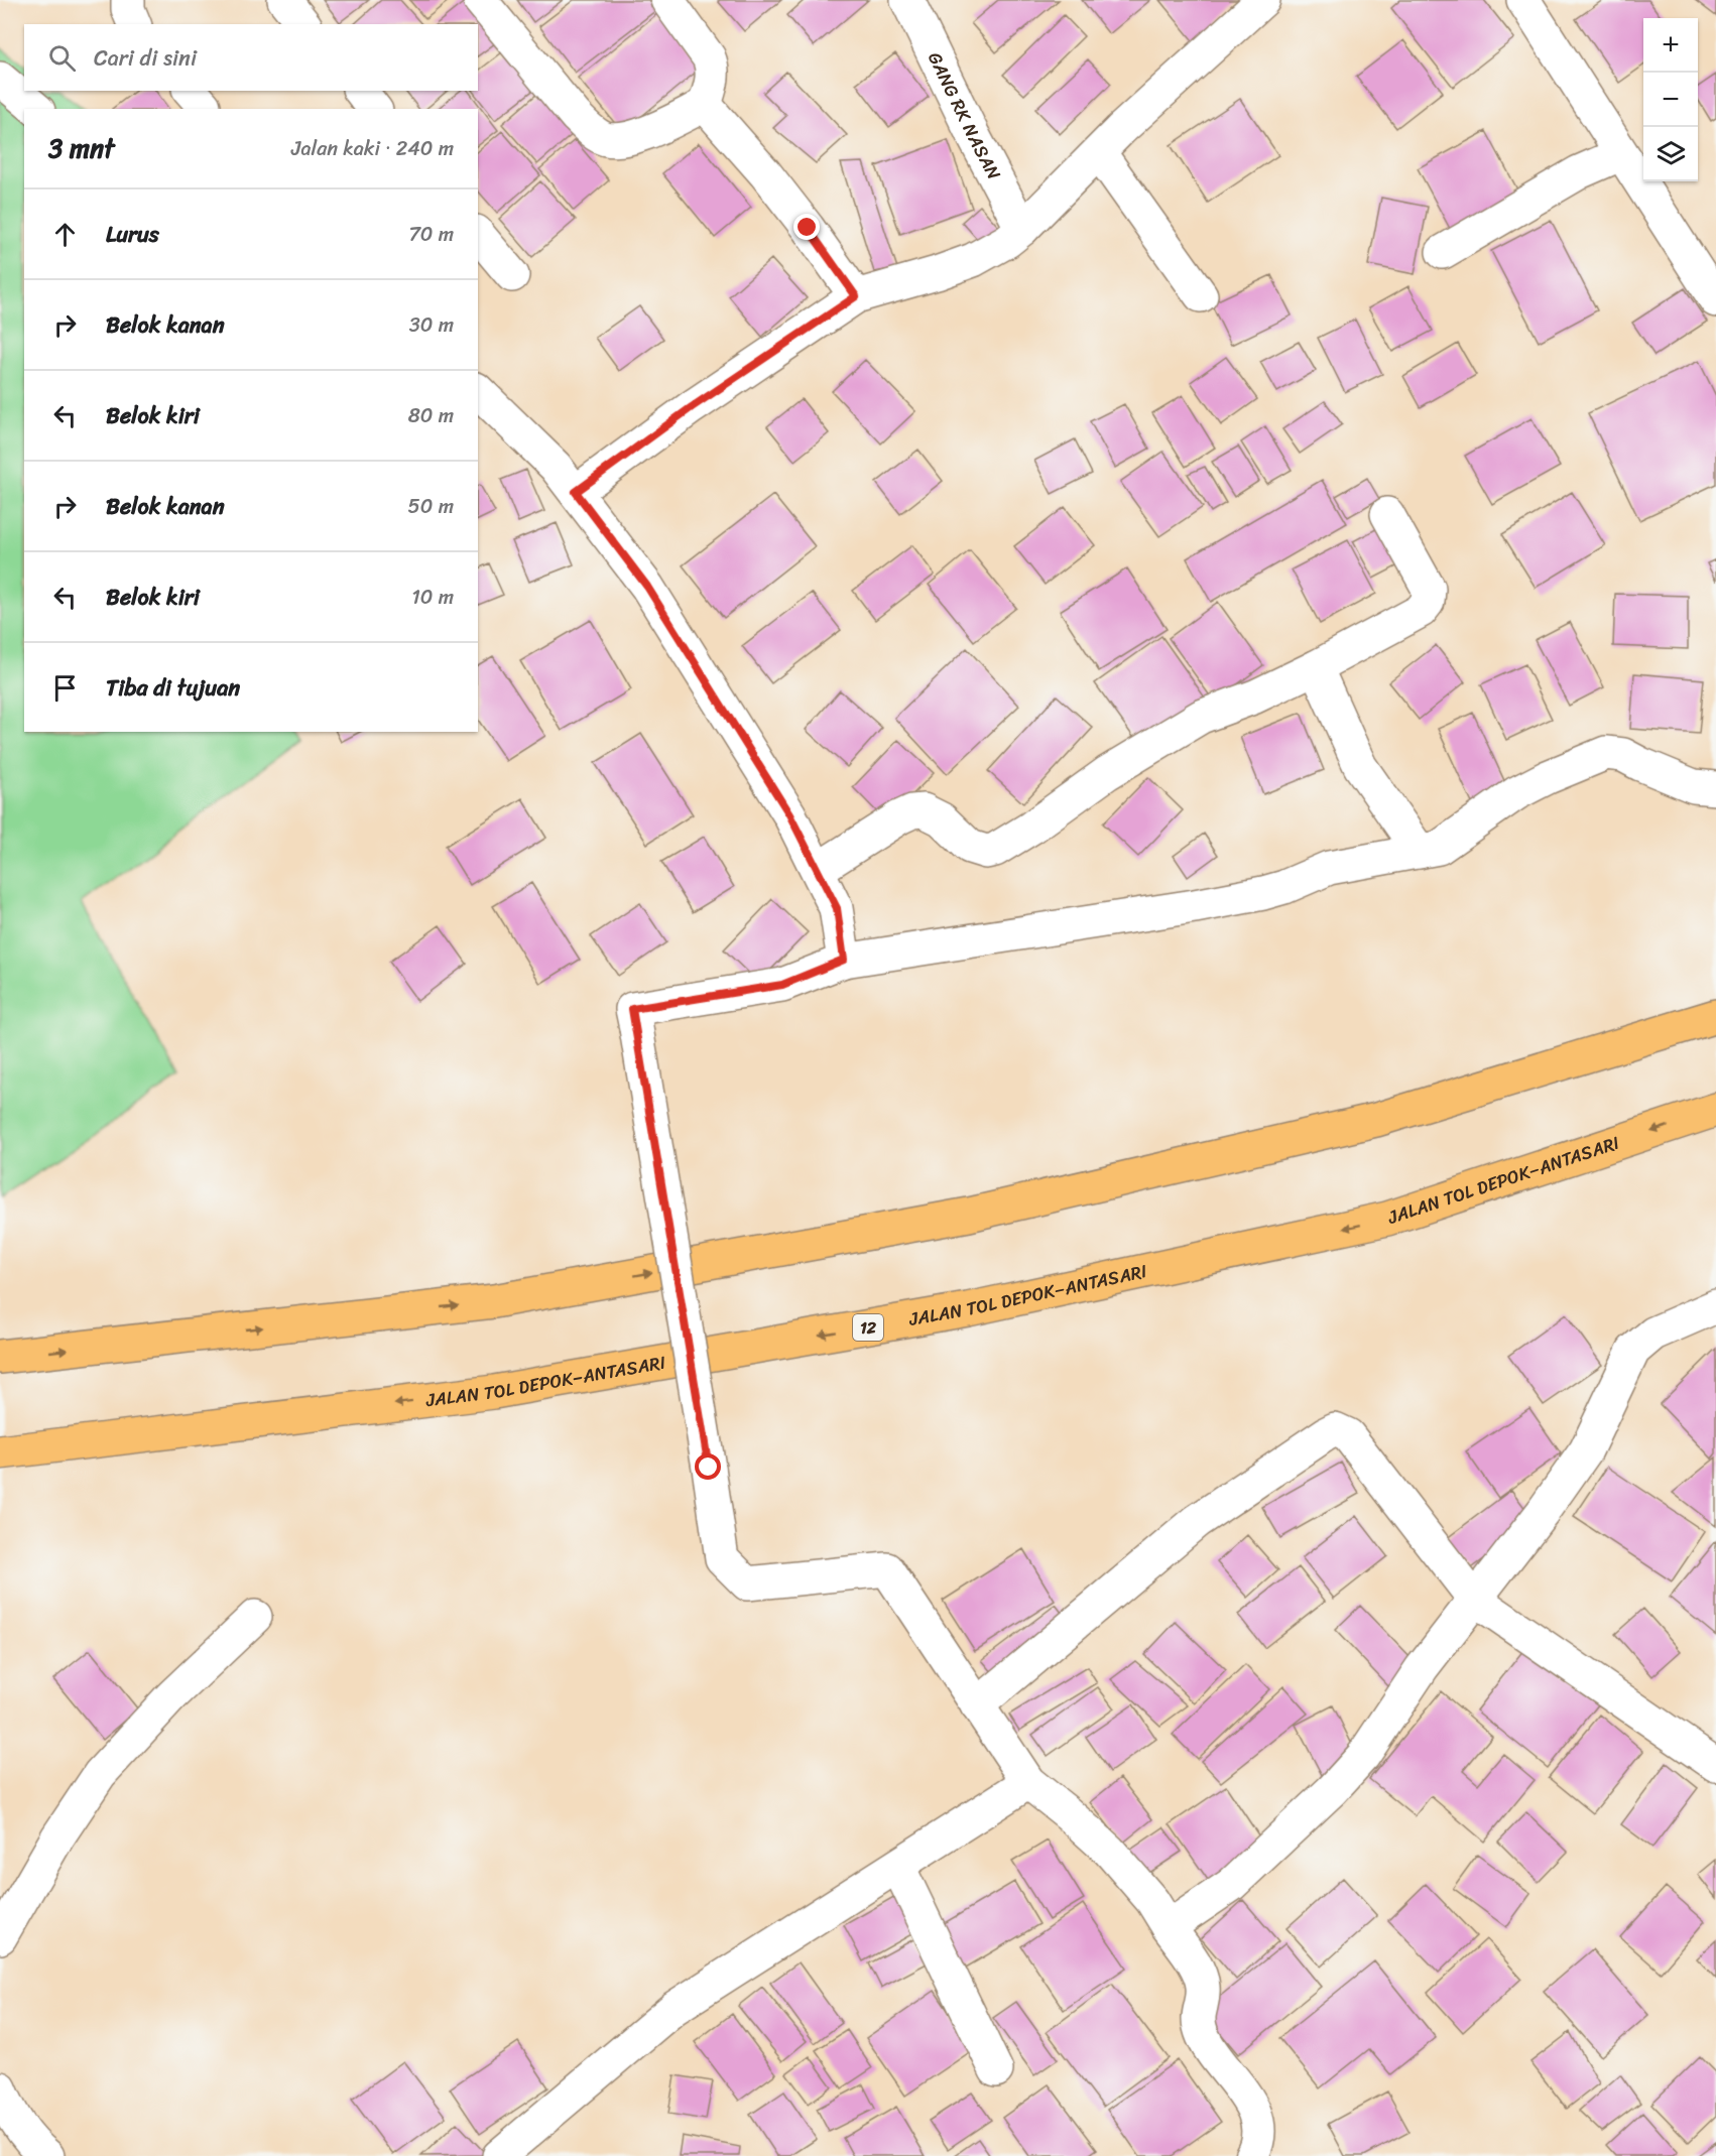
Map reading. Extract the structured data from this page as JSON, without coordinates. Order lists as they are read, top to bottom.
{
  "streets": {
    "highway": ["JALAN TOL DEPOK–ANTASARI", "12"],
    "street": ["GANG RK NASAN"]
  },
  "page": {
    "map_buttons": ["+", "−"],
    "search": "Cari di sini",
    "heading": ["3 mnt", "Jalan kaki · 240 m"],
    "list": [
      ["Lurus", "70 m"],
      ["Belok kanan", "30 m"],
      ["Belok kiri", "80 m"],
      ["Belok kanan", "50 m"],
      ["Belok kiri", "10 m"],
      "Tiba di tujuan"
    ]
  }
}
